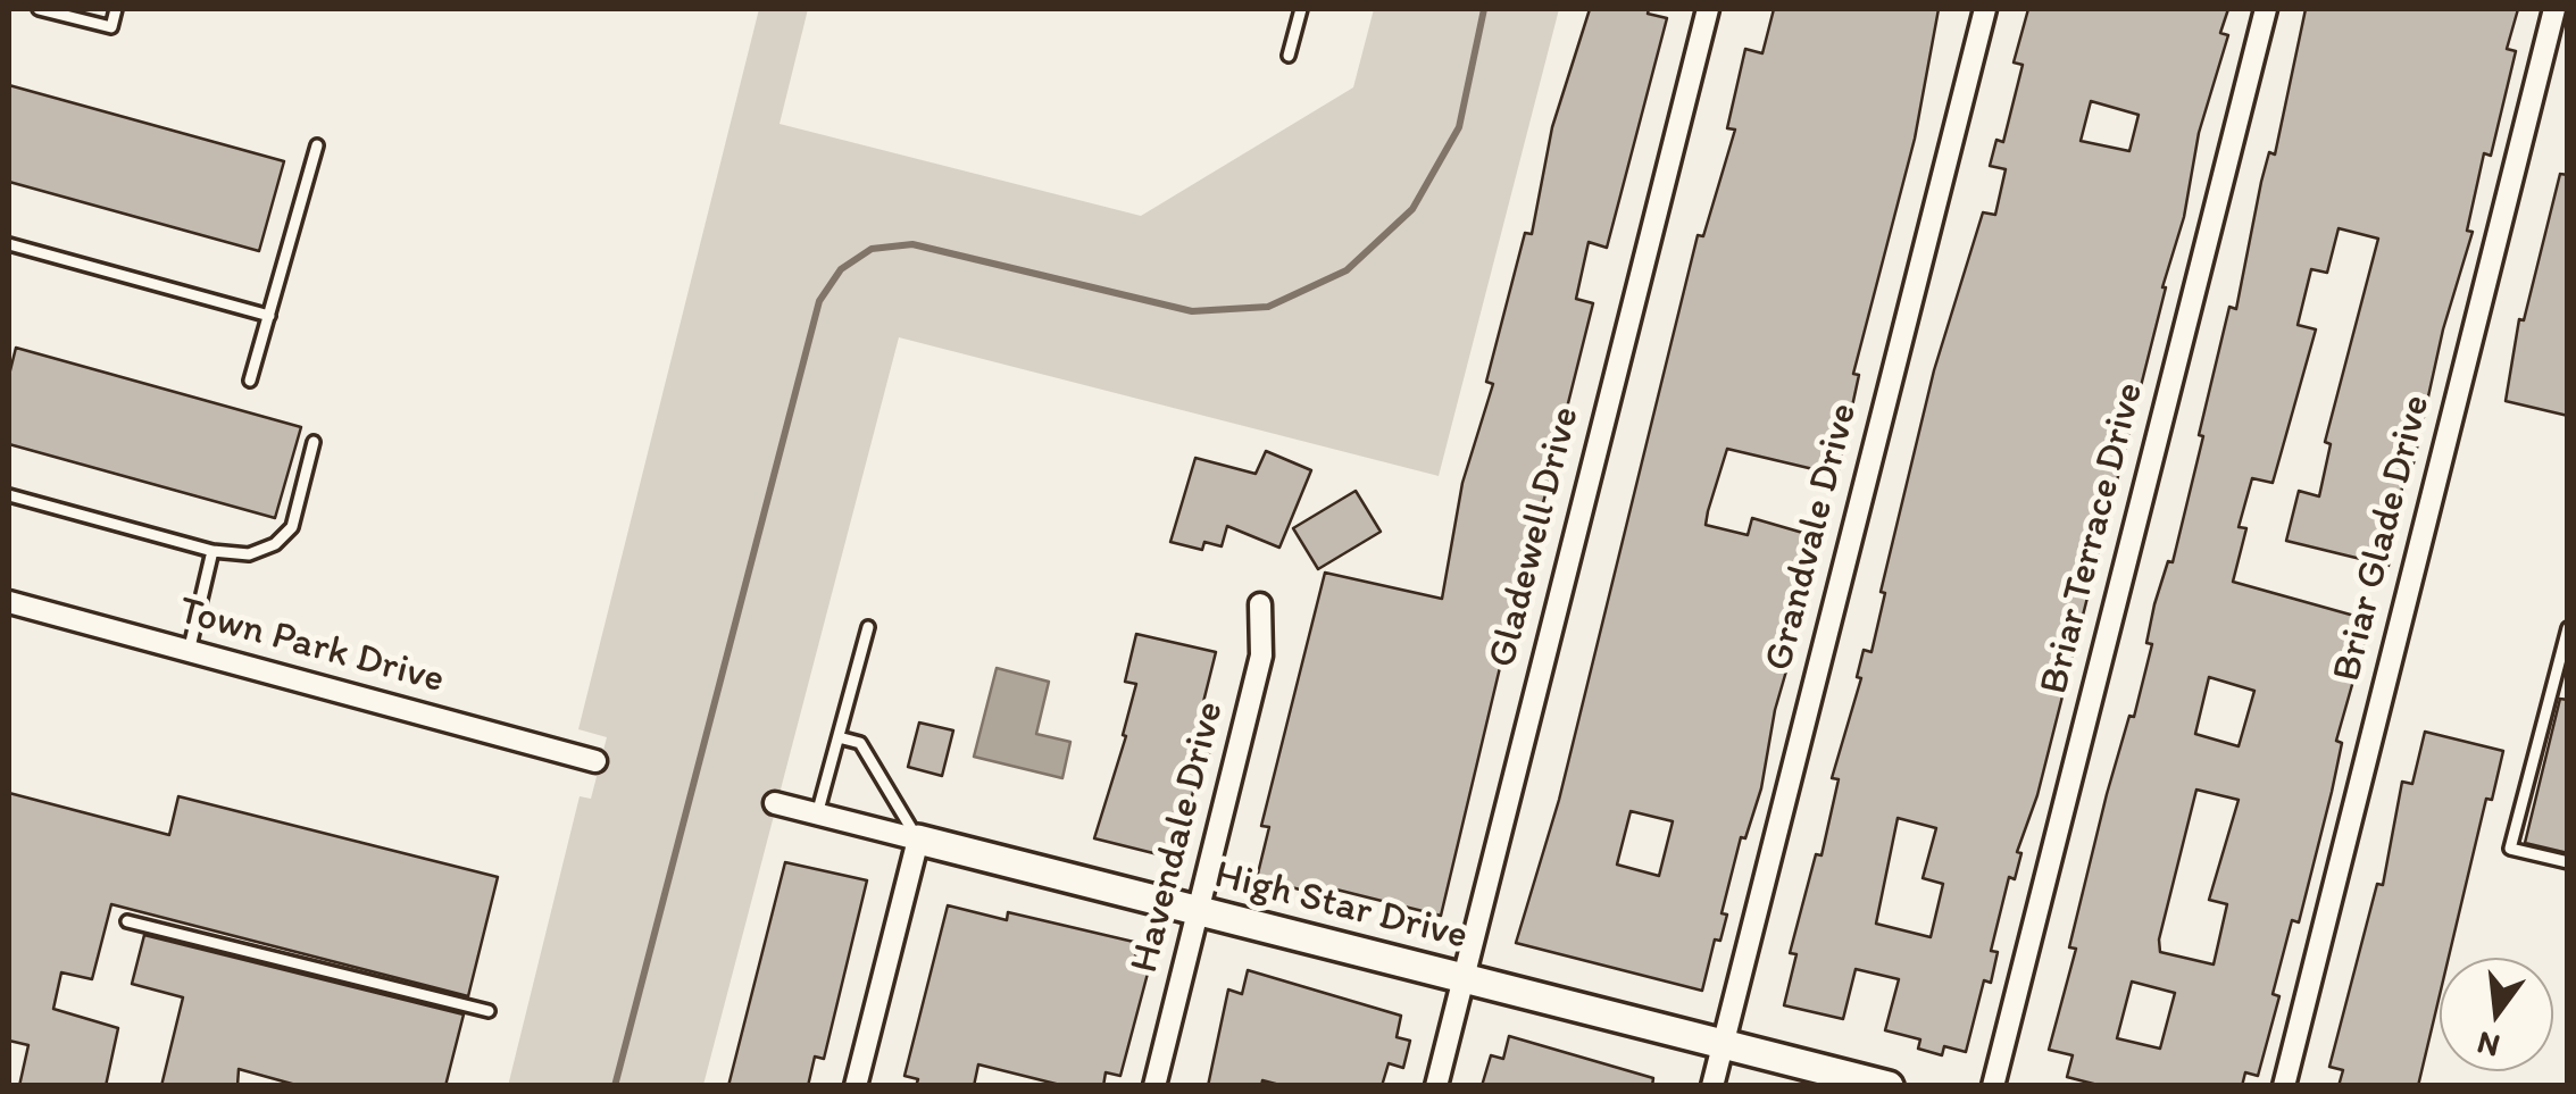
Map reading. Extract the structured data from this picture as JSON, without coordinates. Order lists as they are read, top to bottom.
{
  "streets": {
    "street": [
      "Gladewell Drive",
      "Grandvale Drive",
      "Briar Terrace Drive",
      "Briar Glade Drive",
      "Town Park Drive",
      "Havendale Drive",
      "High Star Drive"
    ]
  },
  "crossings": [
    ["Gladewell Drive", "High Star Drive"],
    ["Grandvale Drive", "High Star Drive"],
    ["Havendale Drive", "High Star Drive"]
  ],
  "north": "bottom"
}
